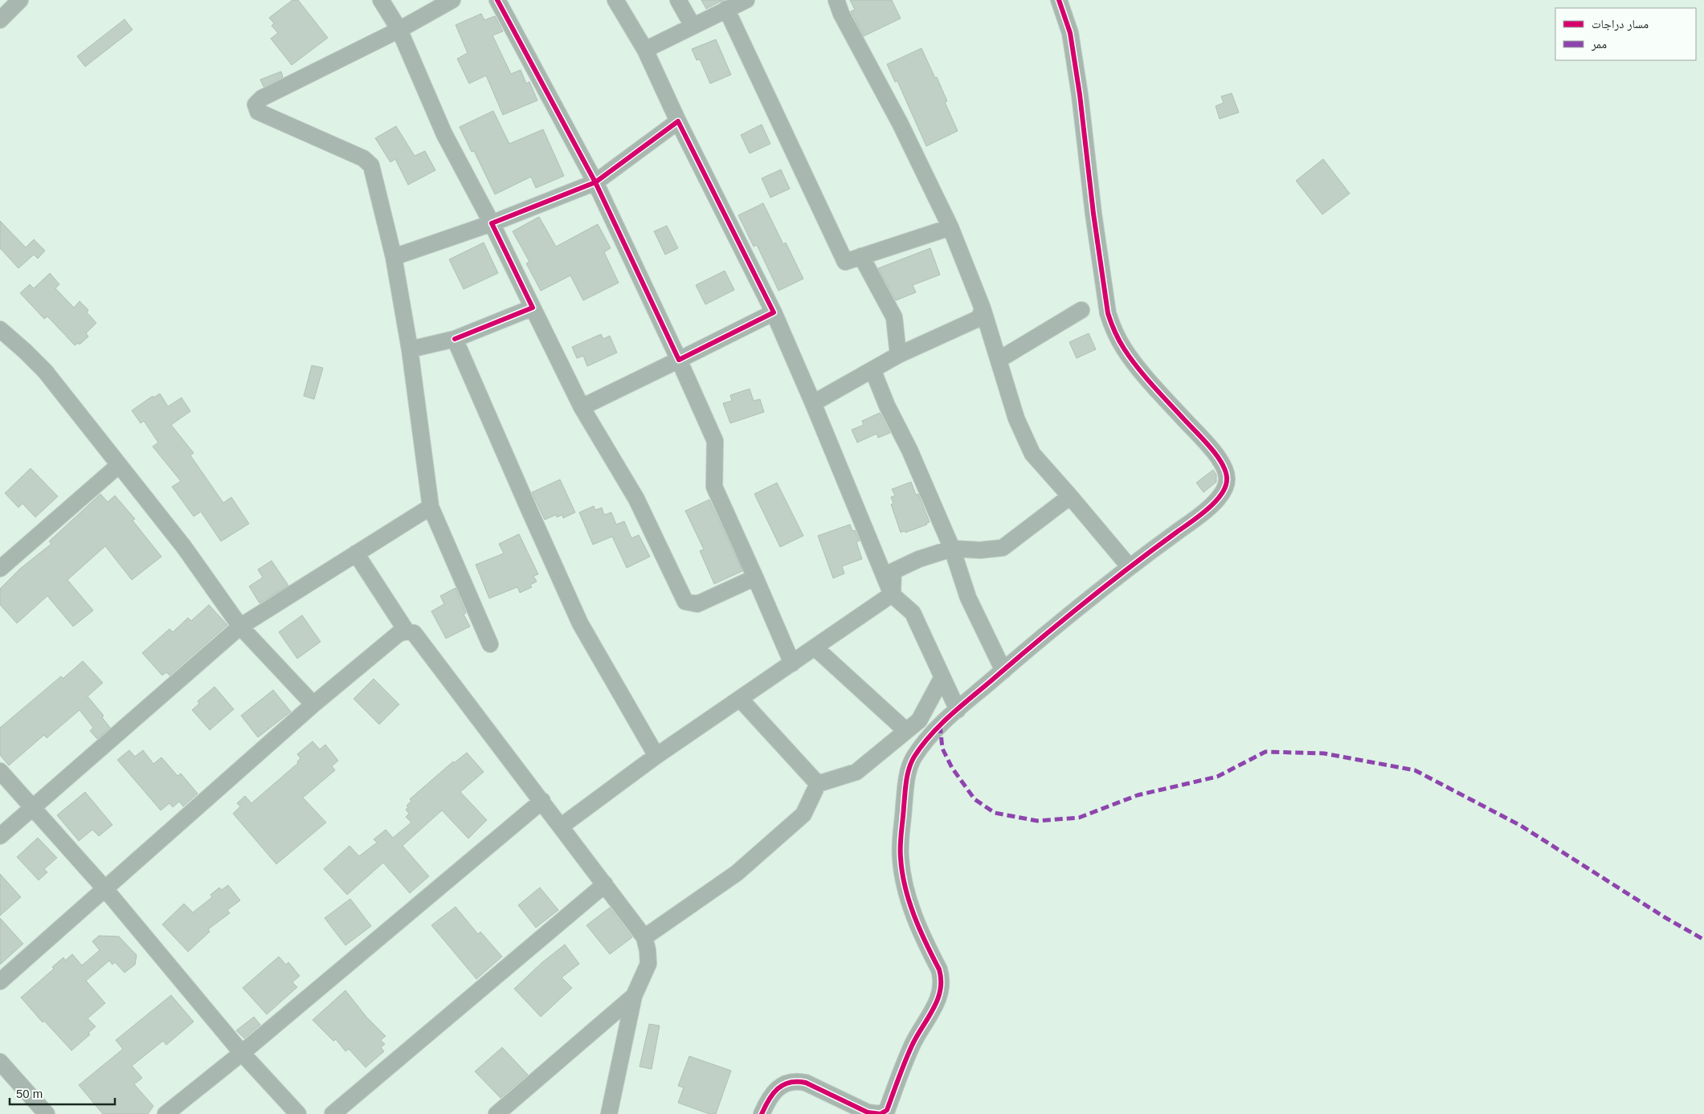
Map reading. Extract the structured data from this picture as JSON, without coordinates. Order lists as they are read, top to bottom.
{
  "legend": ["مسار دراجات", "ممر"],
  "scale_bar": "50 m"
}
